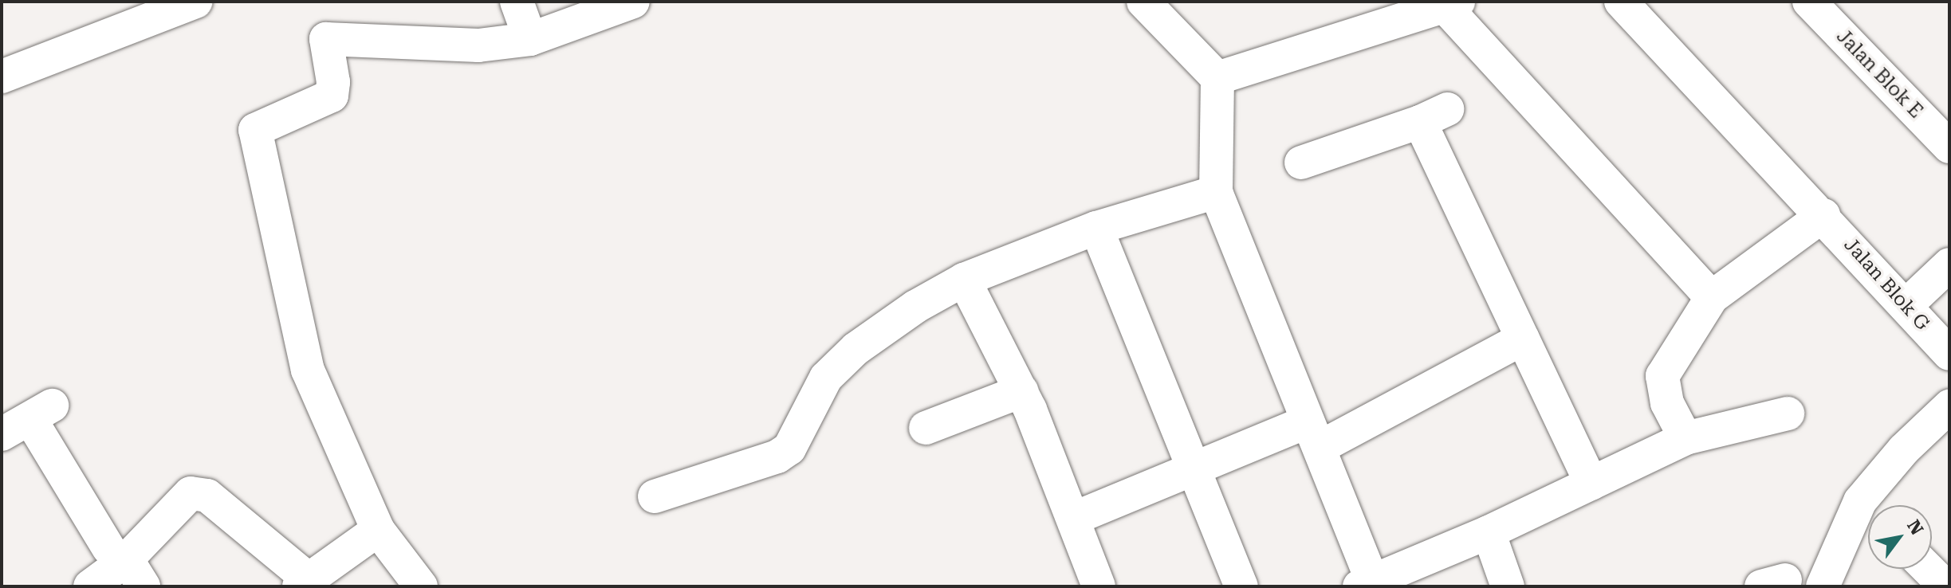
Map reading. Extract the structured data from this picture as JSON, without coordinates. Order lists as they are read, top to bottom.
{
  "streets": {
    "street": ["Jalan Blok E", "Jalan Blok G"]
  },
  "north": "top right"
}
